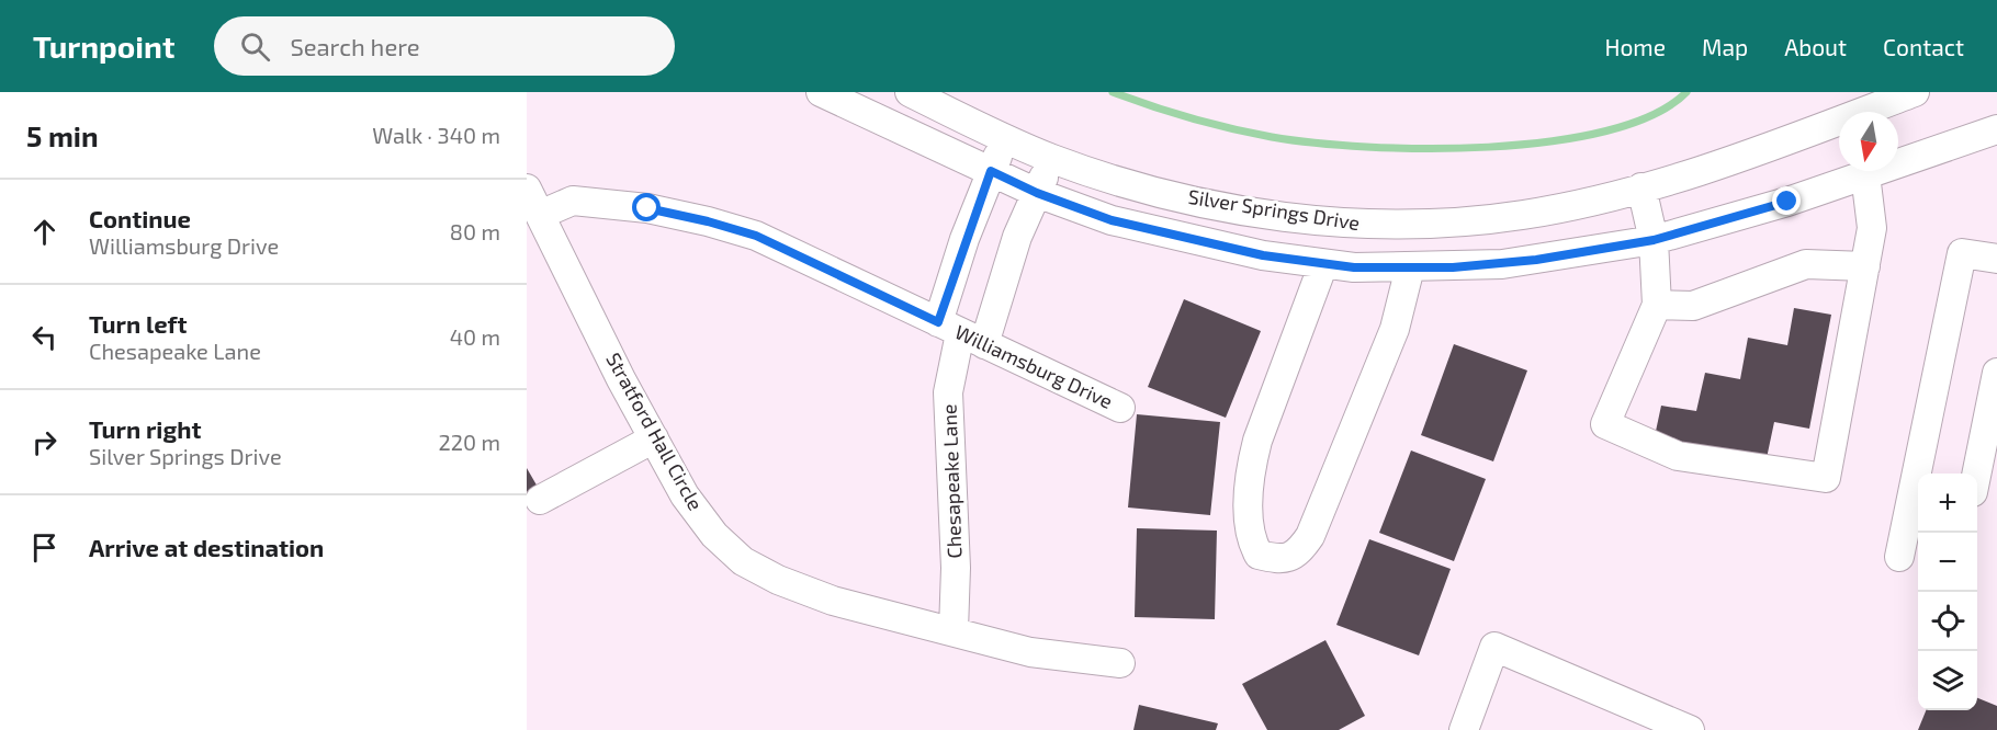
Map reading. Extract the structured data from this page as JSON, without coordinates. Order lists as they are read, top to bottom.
{
  "streets": {
    "street": [
      "Silver Springs Drive",
      "Williamsburg Drive",
      "Stratford Hall Circle",
      "Chesapeake Lane"
    ]
  },
  "crossings": [
    ["Silver Springs Drive", "Chesapeake Lane"],
    ["Williamsburg Drive", "Stratford Hall Circle"],
    ["Williamsburg Drive", "Chesapeake Lane"],
    ["Stratford Hall Circle", "Chesapeake Lane"]
  ],
  "north": "bottom",
  "page": {
    "header": "Turnpoint",
    "search": "Search here",
    "nav": [
      "Home",
      "Map",
      "About",
      "Contact"
    ],
    "heading": ["5 min", "Walk · 340 m"],
    "list": [
      ["Continue", "Williamsburg Drive", "80 m"],
      ["Turn left", "Chesapeake Lane", "40 m"],
      ["Turn right", "Silver Springs Drive", "220 m"],
      "Arrive at destination"
    ],
    "map_buttons": ["+", "−"]
  }
}
